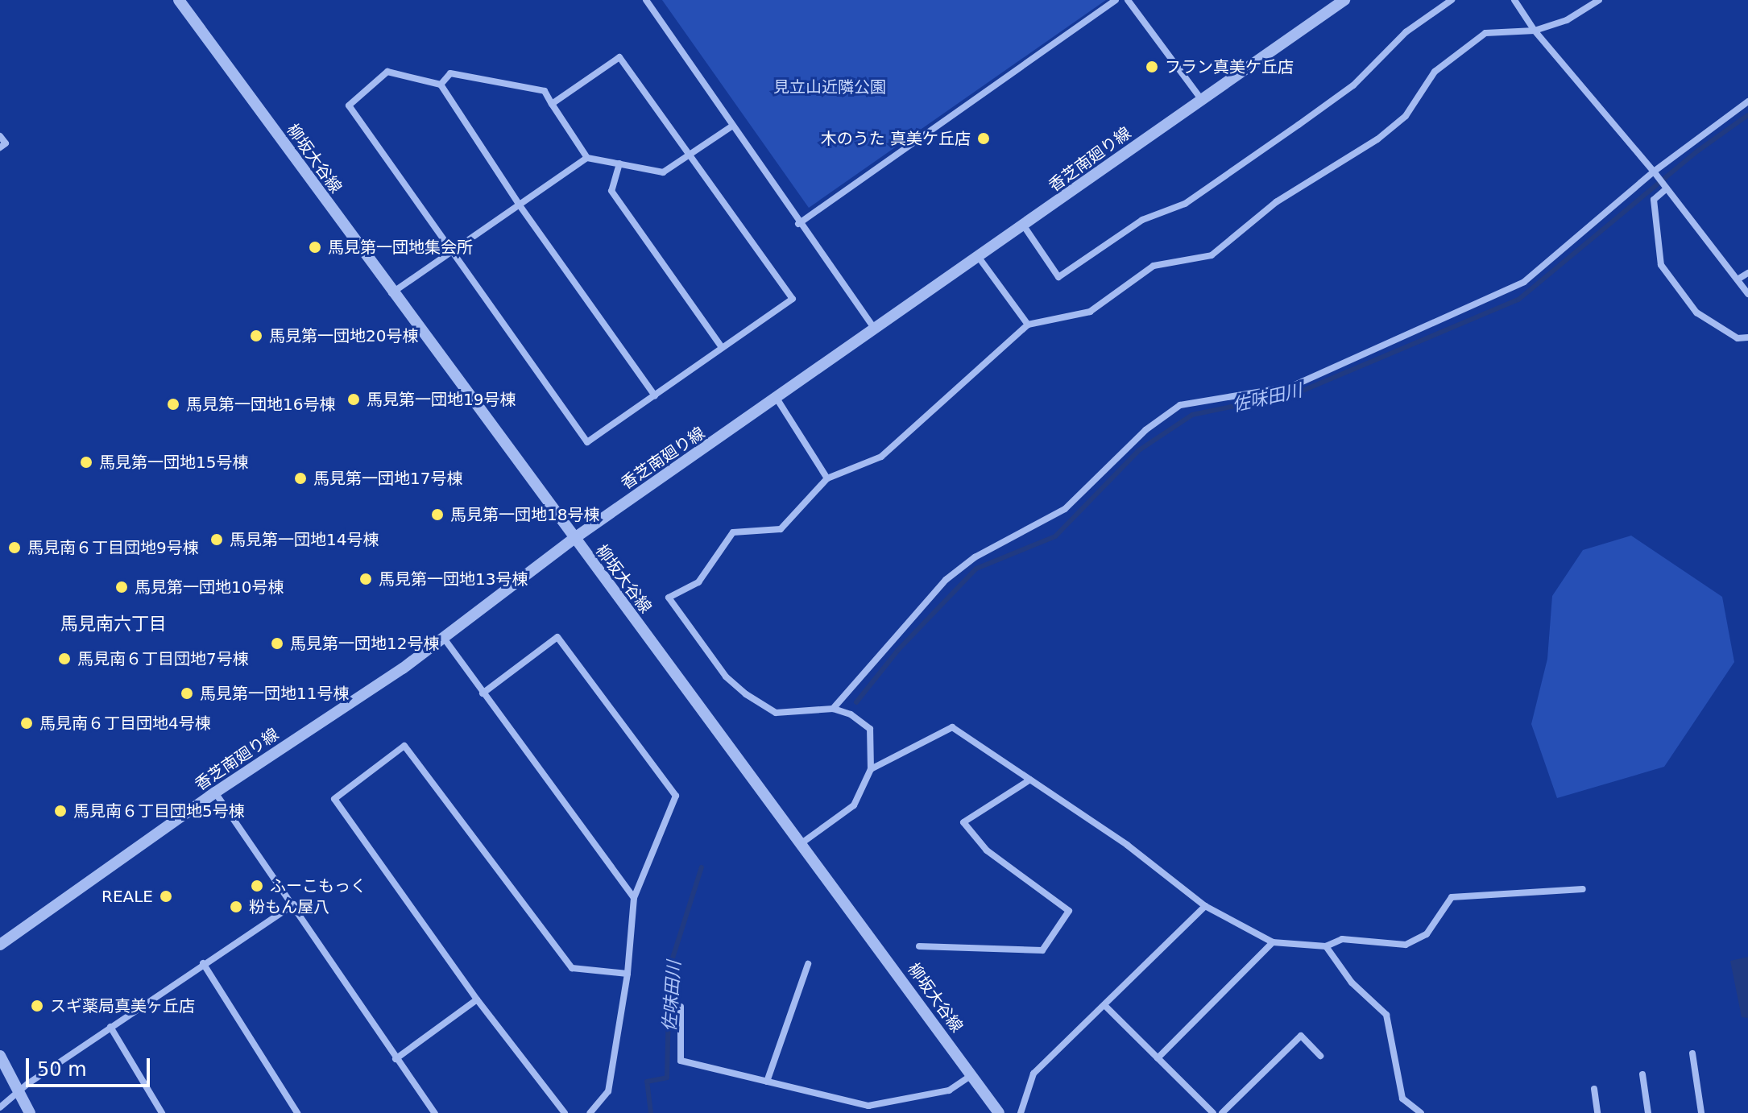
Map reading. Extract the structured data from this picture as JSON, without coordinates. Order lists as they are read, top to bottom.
{
  "streets": {
    "street": ["柳坂大谷線", "香芝南廻り線"]
  },
  "crossings": [
    ["柳坂大谷線", "香芝南廻り線"]
  ],
  "districts": ["馬見南六丁目"],
  "water": ["佐味田川"],
  "parks": ["見立山近隣公園"],
  "places": [
    "フラン真美ケ丘店",
    "木のうた 真美ケ丘店",
    "馬見第一団地集会所",
    "馬見第一団地20号棟",
    "馬見第一団地19号棟",
    "馬見第一団地16号棟",
    "馬見第一団地15号棟",
    "馬見第一団地17号棟",
    "馬見第一団地18号棟",
    "馬見第一団地14号棟",
    "馬見南６丁目団地9号棟",
    "馬見第一団地13号棟",
    "馬見第一団地10号棟",
    "馬見第一団地12号棟",
    "馬見南６丁目団地7号棟",
    "馬見第一団地11号棟",
    "馬見南６丁目団地4号棟",
    "馬見南６丁目団地5号棟",
    "ふーこもっく",
    "REALE",
    "粉もん屋八",
    "スギ薬局真美ヶ丘店"
  ],
  "scale_bar": "50 m"
}
